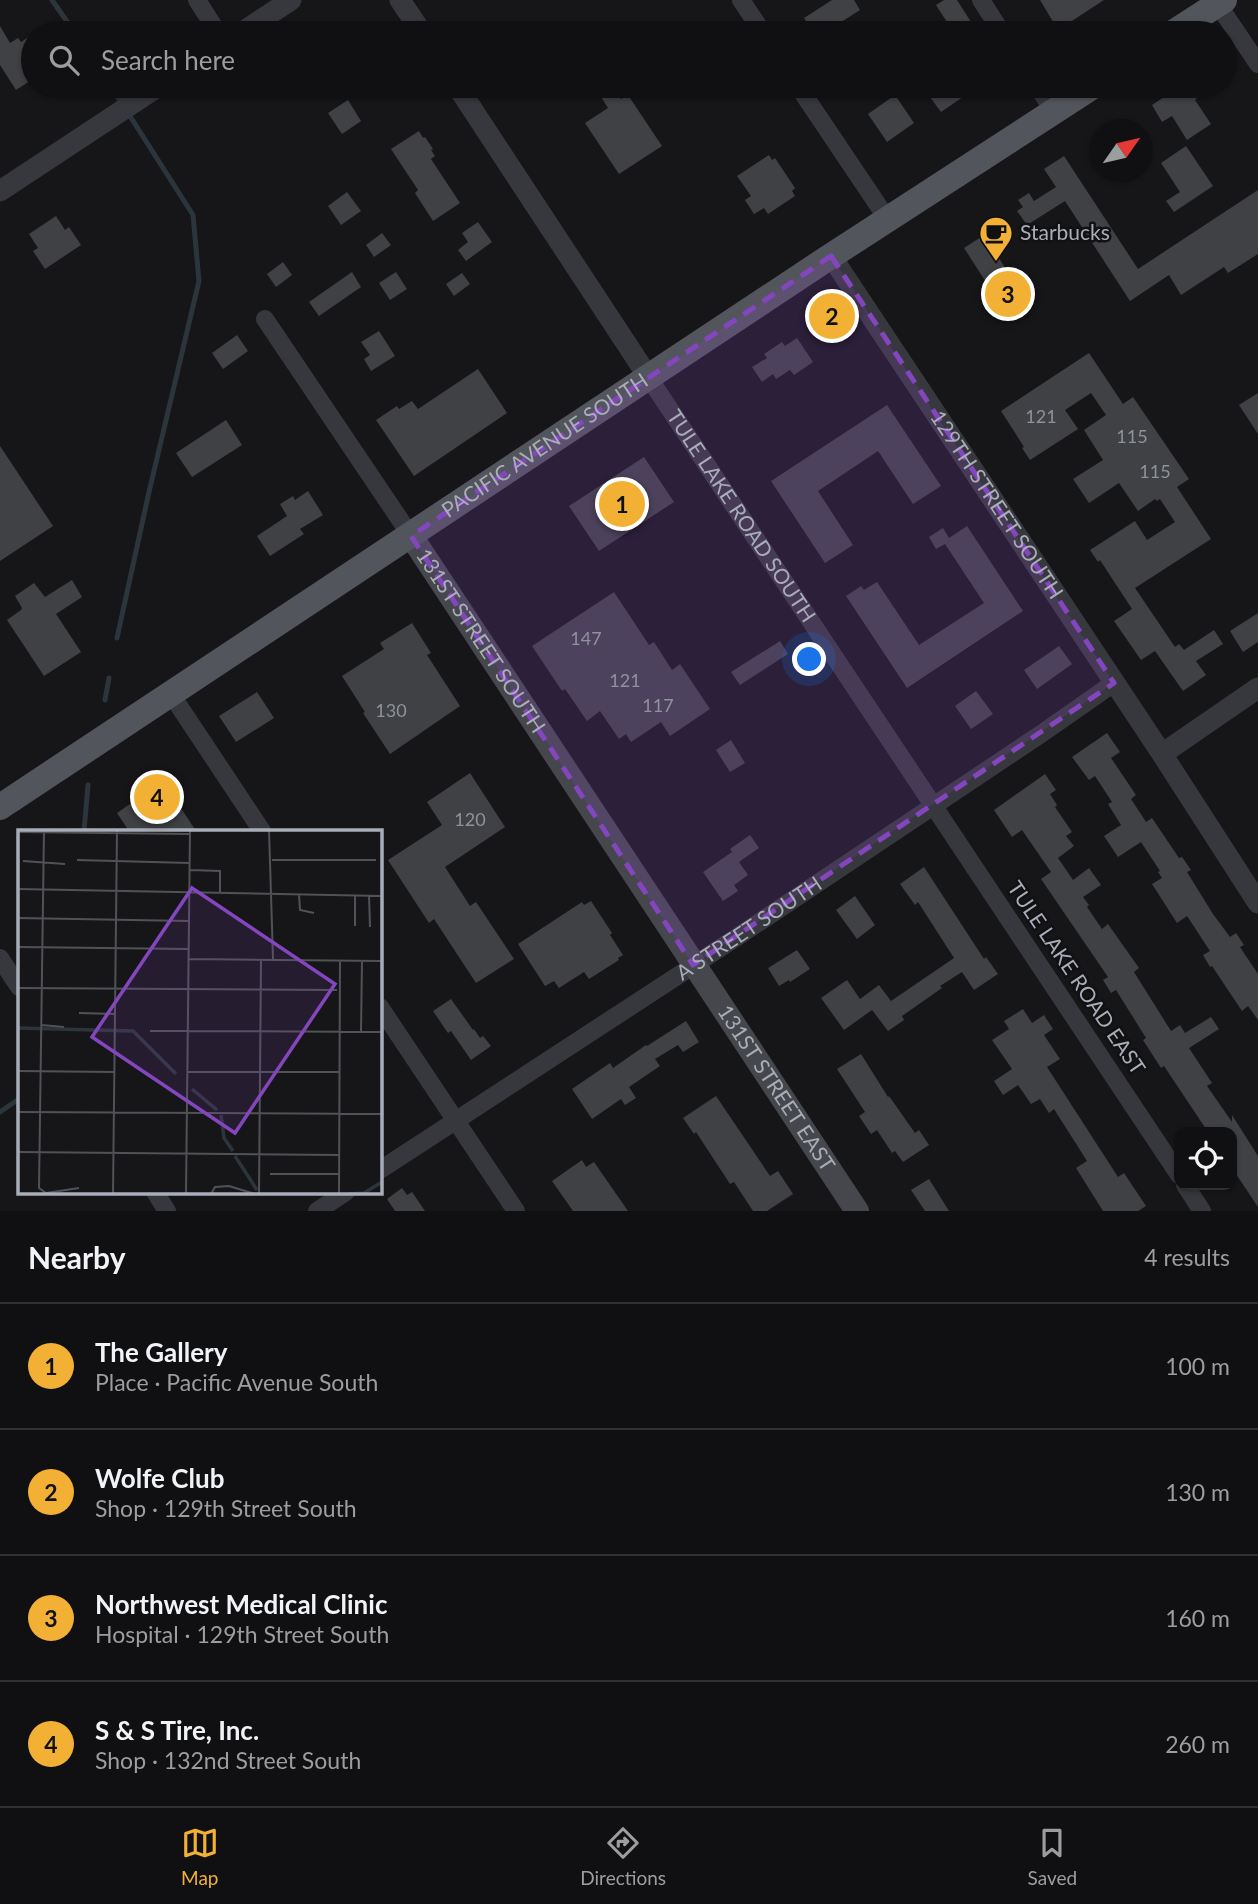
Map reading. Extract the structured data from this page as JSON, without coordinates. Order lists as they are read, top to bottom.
{
  "streets": {
    "main road": ["PACIFIC AVENUE SOUTH", "131ST STREET SOUTH", "131ST STREET EAST"],
    "street": [
      "129TH STREET SOUTH",
      "TULE LAKE ROAD SOUTH",
      "A STREET SOUTH",
      "TULE LAKE ROAD EAST"
    ]
  },
  "crossings": [
    ["PACIFIC AVENUE SOUTH", "129TH STREET SOUTH"],
    ["PACIFIC AVENUE SOUTH", "TULE LAKE ROAD SOUTH"],
    ["PACIFIC AVENUE SOUTH", "131ST STREET SOUTH"],
    ["129TH STREET SOUTH", "A STREET SOUTH"],
    ["TULE LAKE ROAD SOUTH", "A STREET SOUTH"],
    ["TULE LAKE ROAD SOUTH", "TULE LAKE ROAD EAST"],
    ["131ST STREET SOUTH", "A STREET SOUTH"],
    ["131ST STREET SOUTH", "131ST STREET EAST"],
    ["A STREET SOUTH", "TULE LAKE ROAD EAST"],
    ["A STREET SOUTH", "131ST STREET EAST"]
  ],
  "places": {
    "cafe": ["Starbucks"]
  },
  "house_numbers": [
    "121",
    "115",
    "115",
    "147",
    "121",
    "117",
    "130",
    "120"
  ],
  "north": "top right",
  "page": {
    "search": "Search here",
    "pins": [
      "3",
      "2",
      "1",
      "4"
    ],
    "heading": ["Nearby", "4 results"],
    "list": [
      {
        "mark": "1",
        "name": "The Gallery",
        "note": "Place · Pacific Avenue South",
        "value": "100 m"
      },
      {
        "mark": "2",
        "name": "Wolfe Club",
        "note": "Shop · 129th Street South",
        "value": "130 m"
      },
      {
        "mark": "3",
        "name": "Northwest Medical Clinic",
        "note": "Hospital · 129th Street South",
        "value": "160 m"
      },
      {
        "mark": "4",
        "name": "S & S Tire, Inc.",
        "note": "Shop · 132nd Street South",
        "value": "260 m"
      }
    ],
    "nav": ["Map", "Directions", "Saved"]
  }
}
